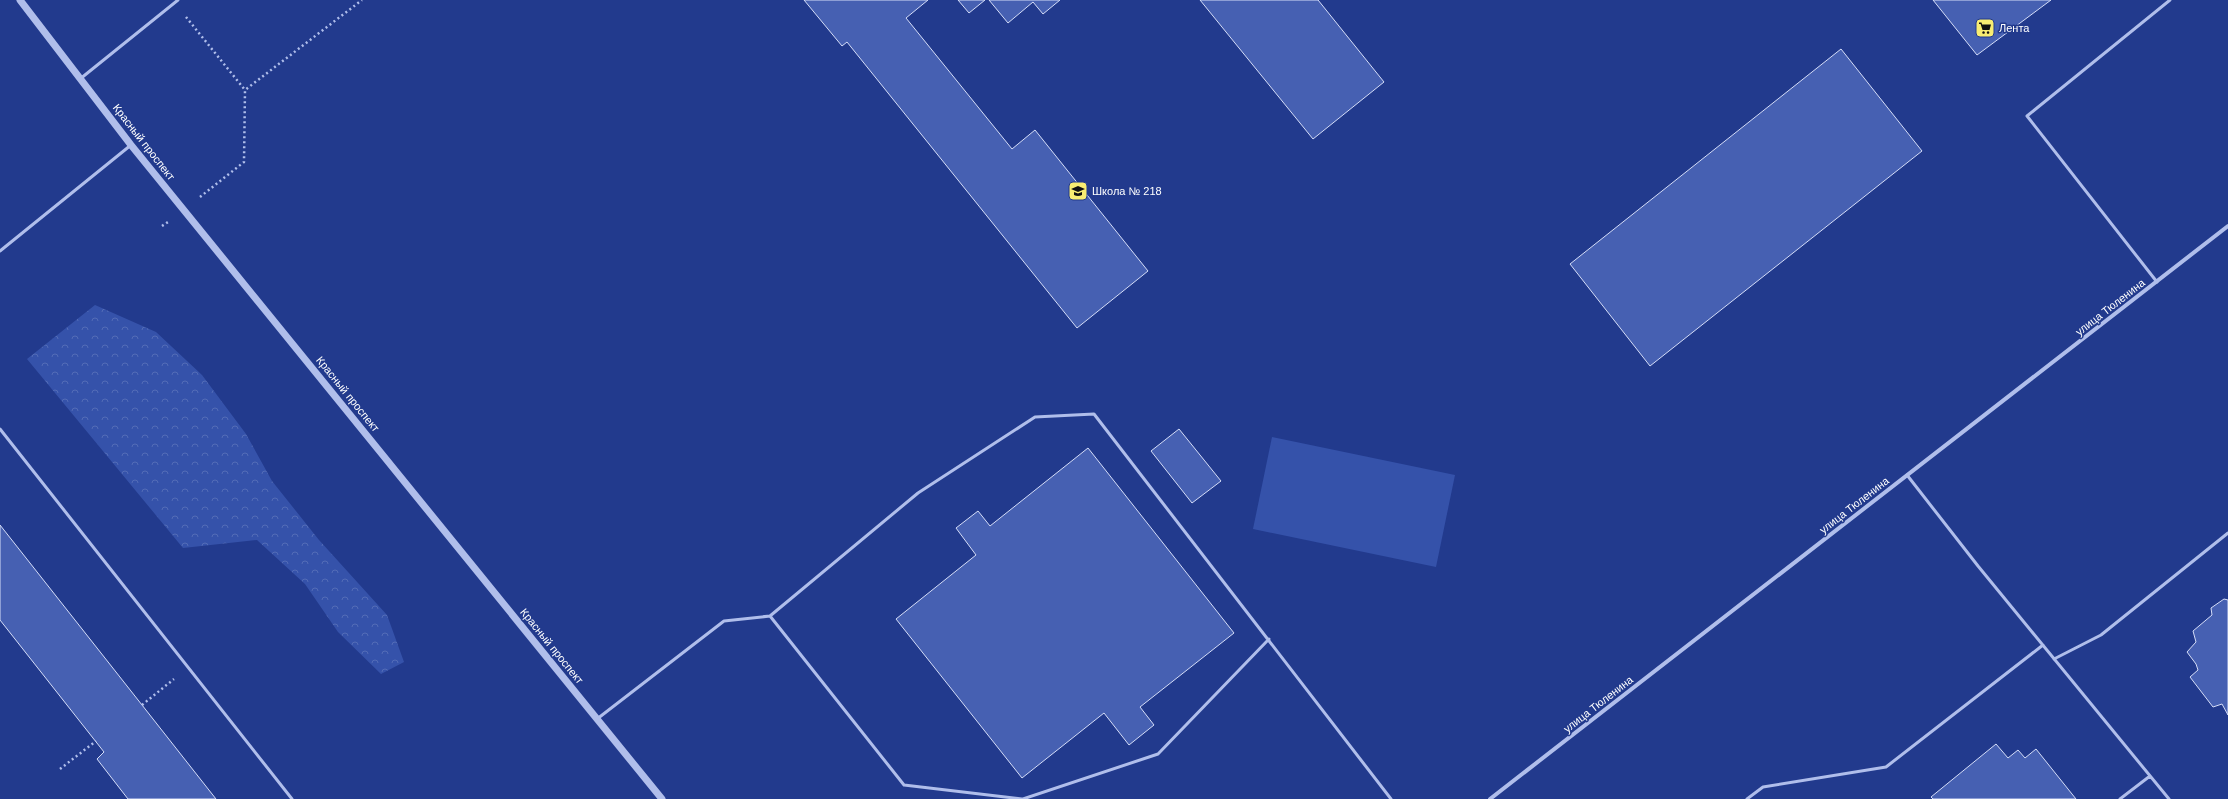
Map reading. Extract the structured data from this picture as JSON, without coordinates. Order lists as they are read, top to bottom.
{
  "streets": {
    "street": ["Красный проспект", "улица Тюленина"]
  },
  "places": {
    "supermarket": ["Лента"],
    "school or university": ["Школа № 218"]
  }
}
